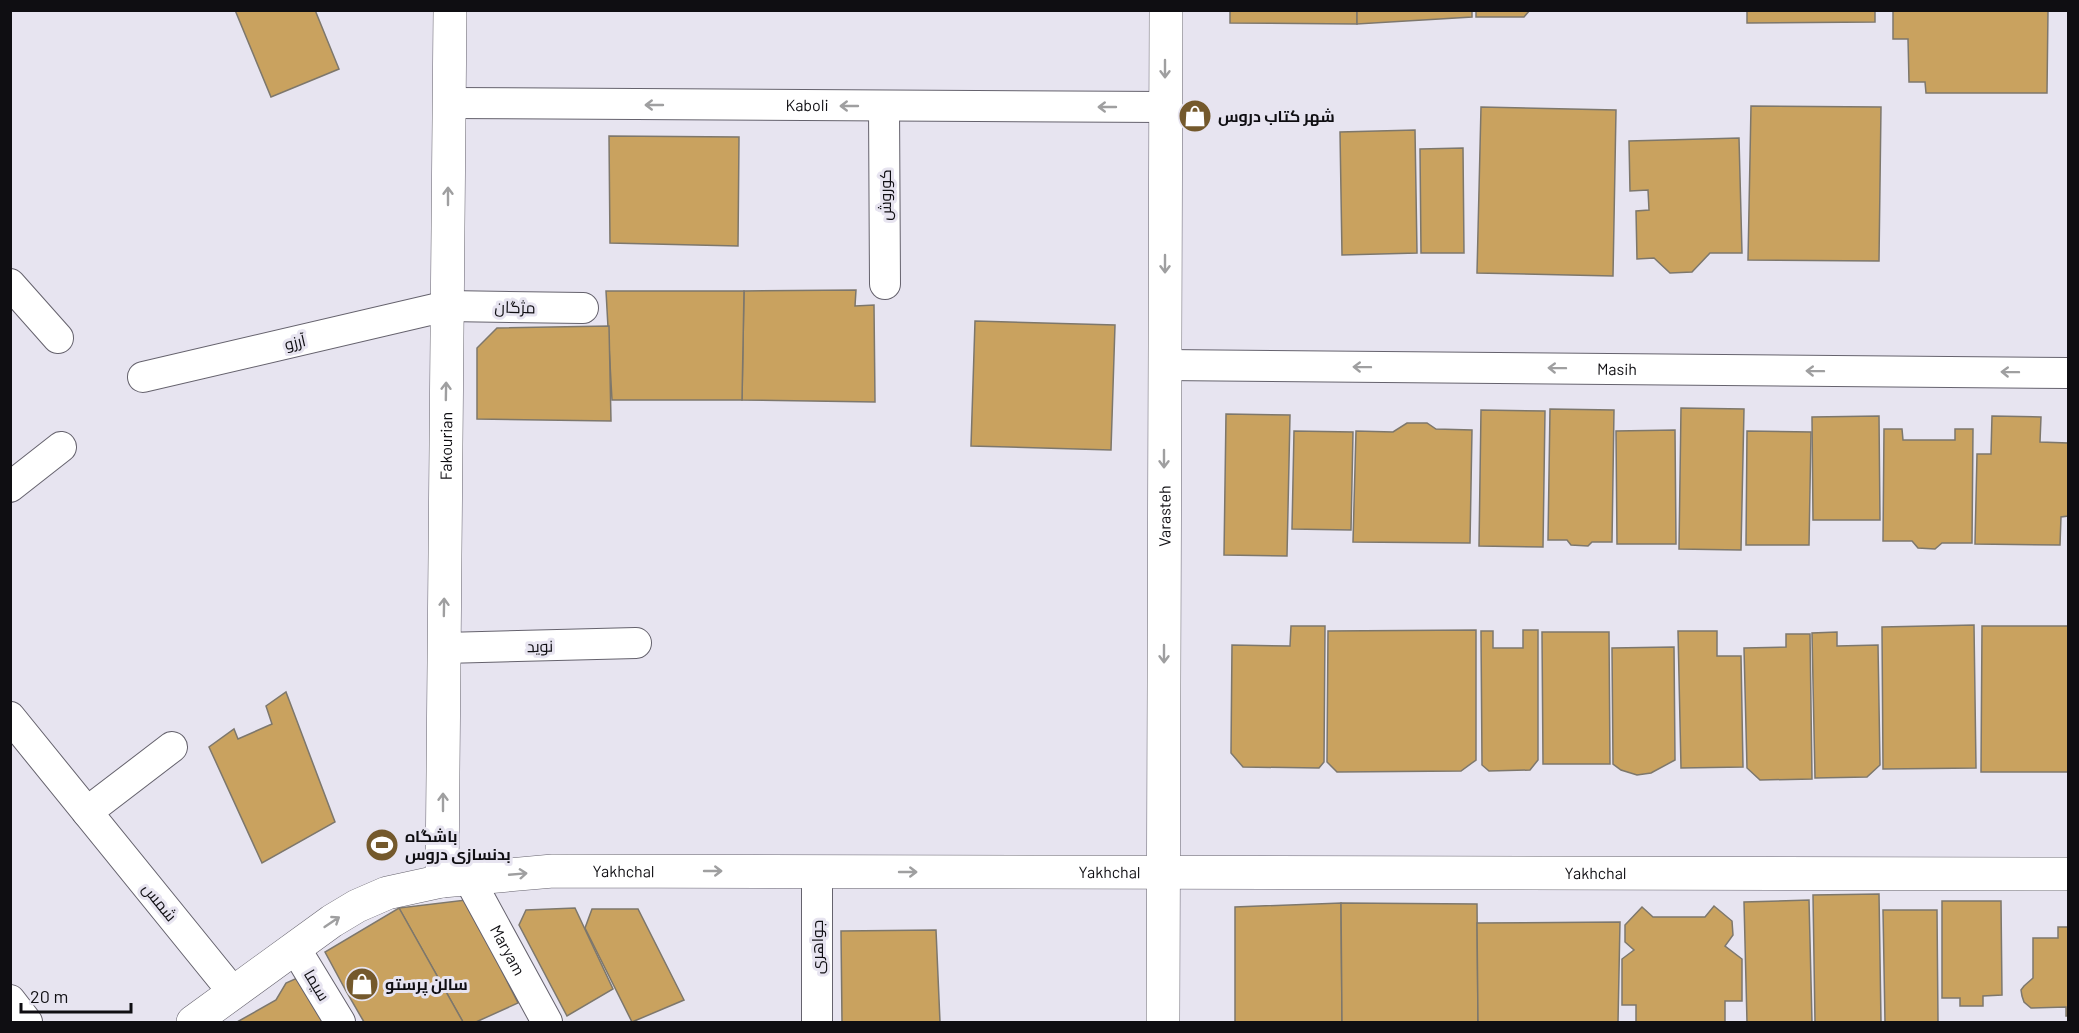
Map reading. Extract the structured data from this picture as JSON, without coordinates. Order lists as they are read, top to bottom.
{
  "streets": {
    "street": [
      "Kaboli",
      "کوروش",
      "مژگان",
      "آرزو",
      "Masih",
      "Fakourian",
      "Varasteh",
      "نوید",
      "Yakhchal",
      "شمس",
      "جواهری",
      "Maryam",
      "سیما"
    ]
  },
  "crossings": [
    ["Kaboli", "کوروش"],
    ["Kaboli", "Fakourian"],
    ["Kaboli", "Varasteh"],
    ["مژگان", "آرزو"],
    ["مژگان", "Fakourian"],
    ["آرزو", "Fakourian"],
    ["Masih", "Varasteh"],
    ["Fakourian", "نوید"],
    ["Fakourian", "Yakhchal"],
    ["Fakourian", "Maryam"],
    ["Varasteh", "Yakhchal"],
    ["Yakhchal", "شمس"],
    ["Yakhchal", "جواهری"],
    ["Yakhchal", "Maryam"],
    ["Yakhchal", "سیما"]
  ],
  "one_way": [
    "Kaboli",
    "Masih",
    "Fakourian",
    "Varasteh",
    "Yakhchal"
  ],
  "places": {
    "shop": ["شهر کتاب دروس", "سالن پرستو"],
    "sports": ["باشگاه بدنسازی دروس"]
  },
  "scale_bar": "20 m"
}
